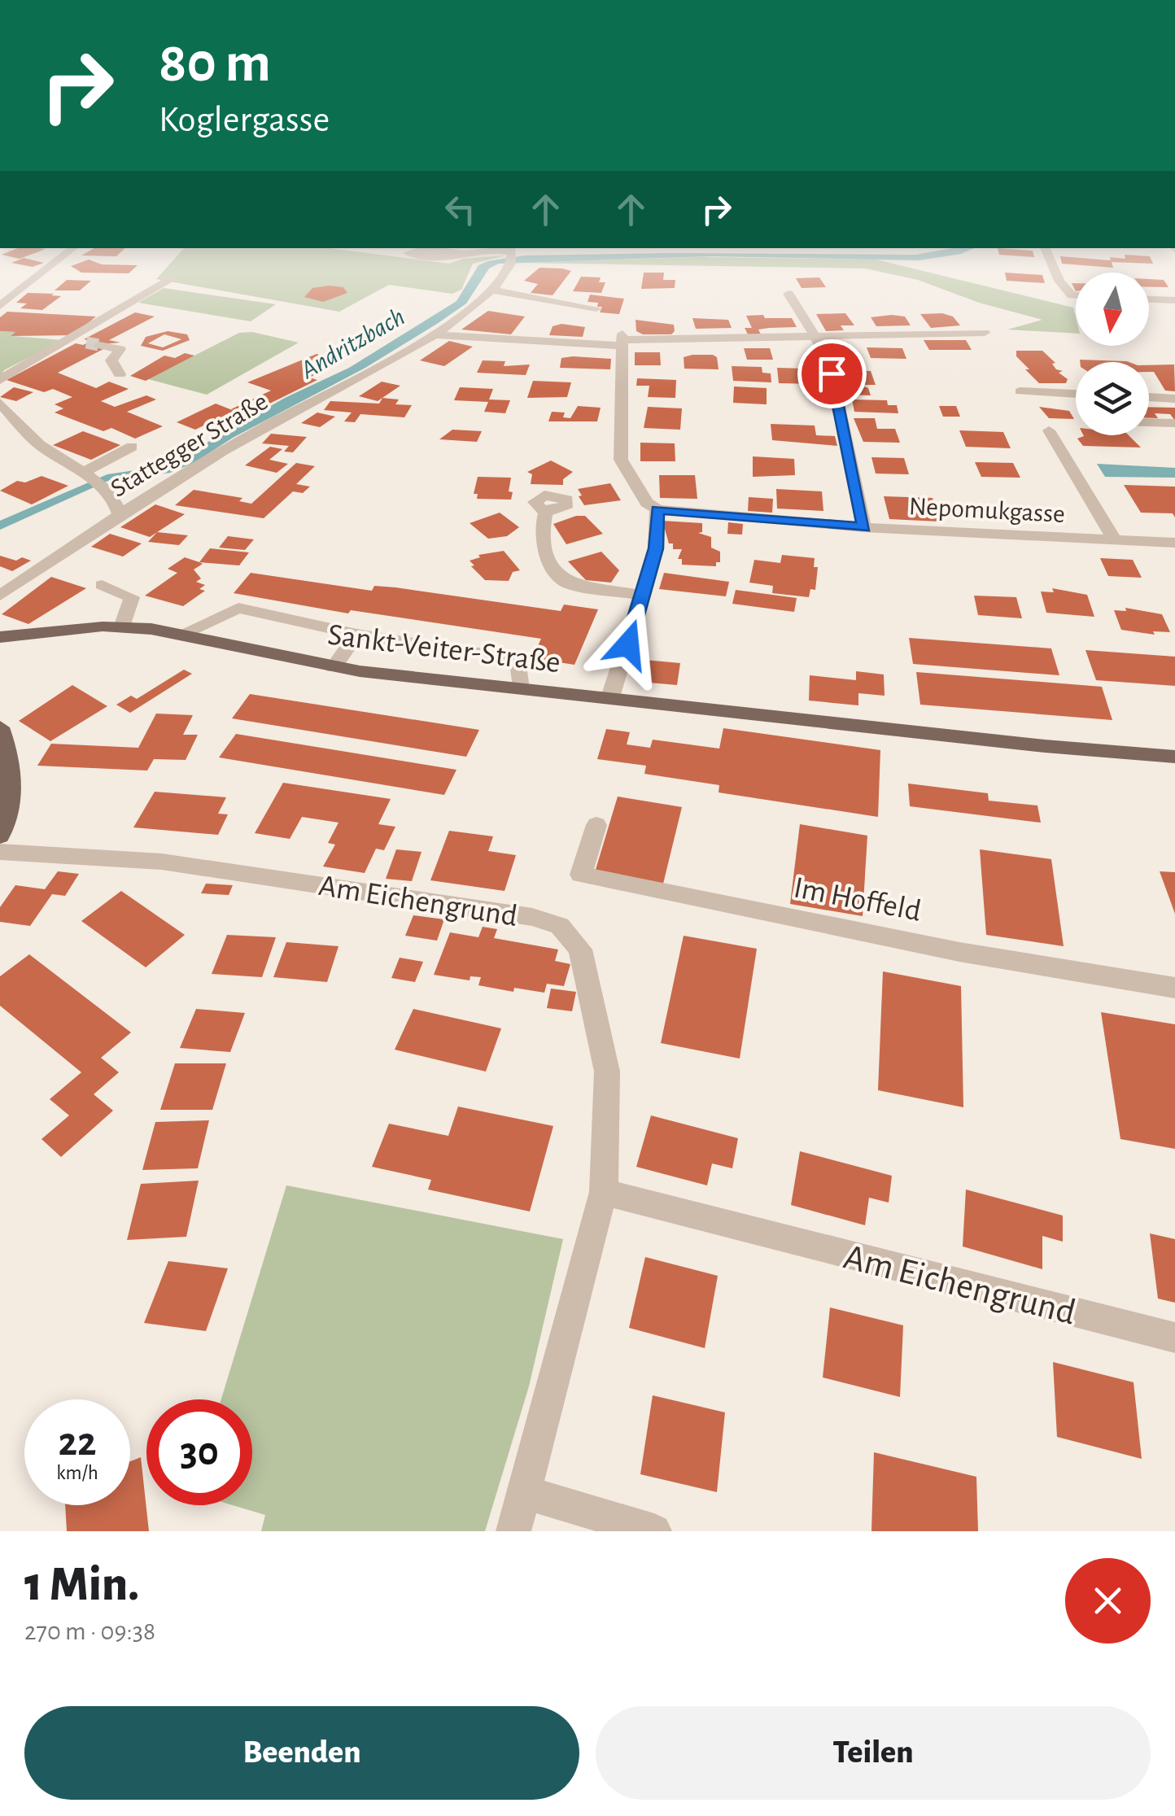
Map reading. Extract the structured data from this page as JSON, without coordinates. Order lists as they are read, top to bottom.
{
  "streets": {
    "main road": ["Sankt-Veiter-Straße"],
    "street": [
      "Stattegger Straße",
      "Nepomukgasse",
      "Im Hoffeld",
      "Am Eichengrund"
    ]
  },
  "water": ["Andritzbach"],
  "north": "bottom",
  "page": {
    "turn": ["80 m", "Koglergasse"],
    "speed": "22 km/h",
    "limit": "30",
    "heading": ["1 Min.", "270 m · 09:38"],
    "buttons": ["Beenden", "Teilen"]
  }
}
